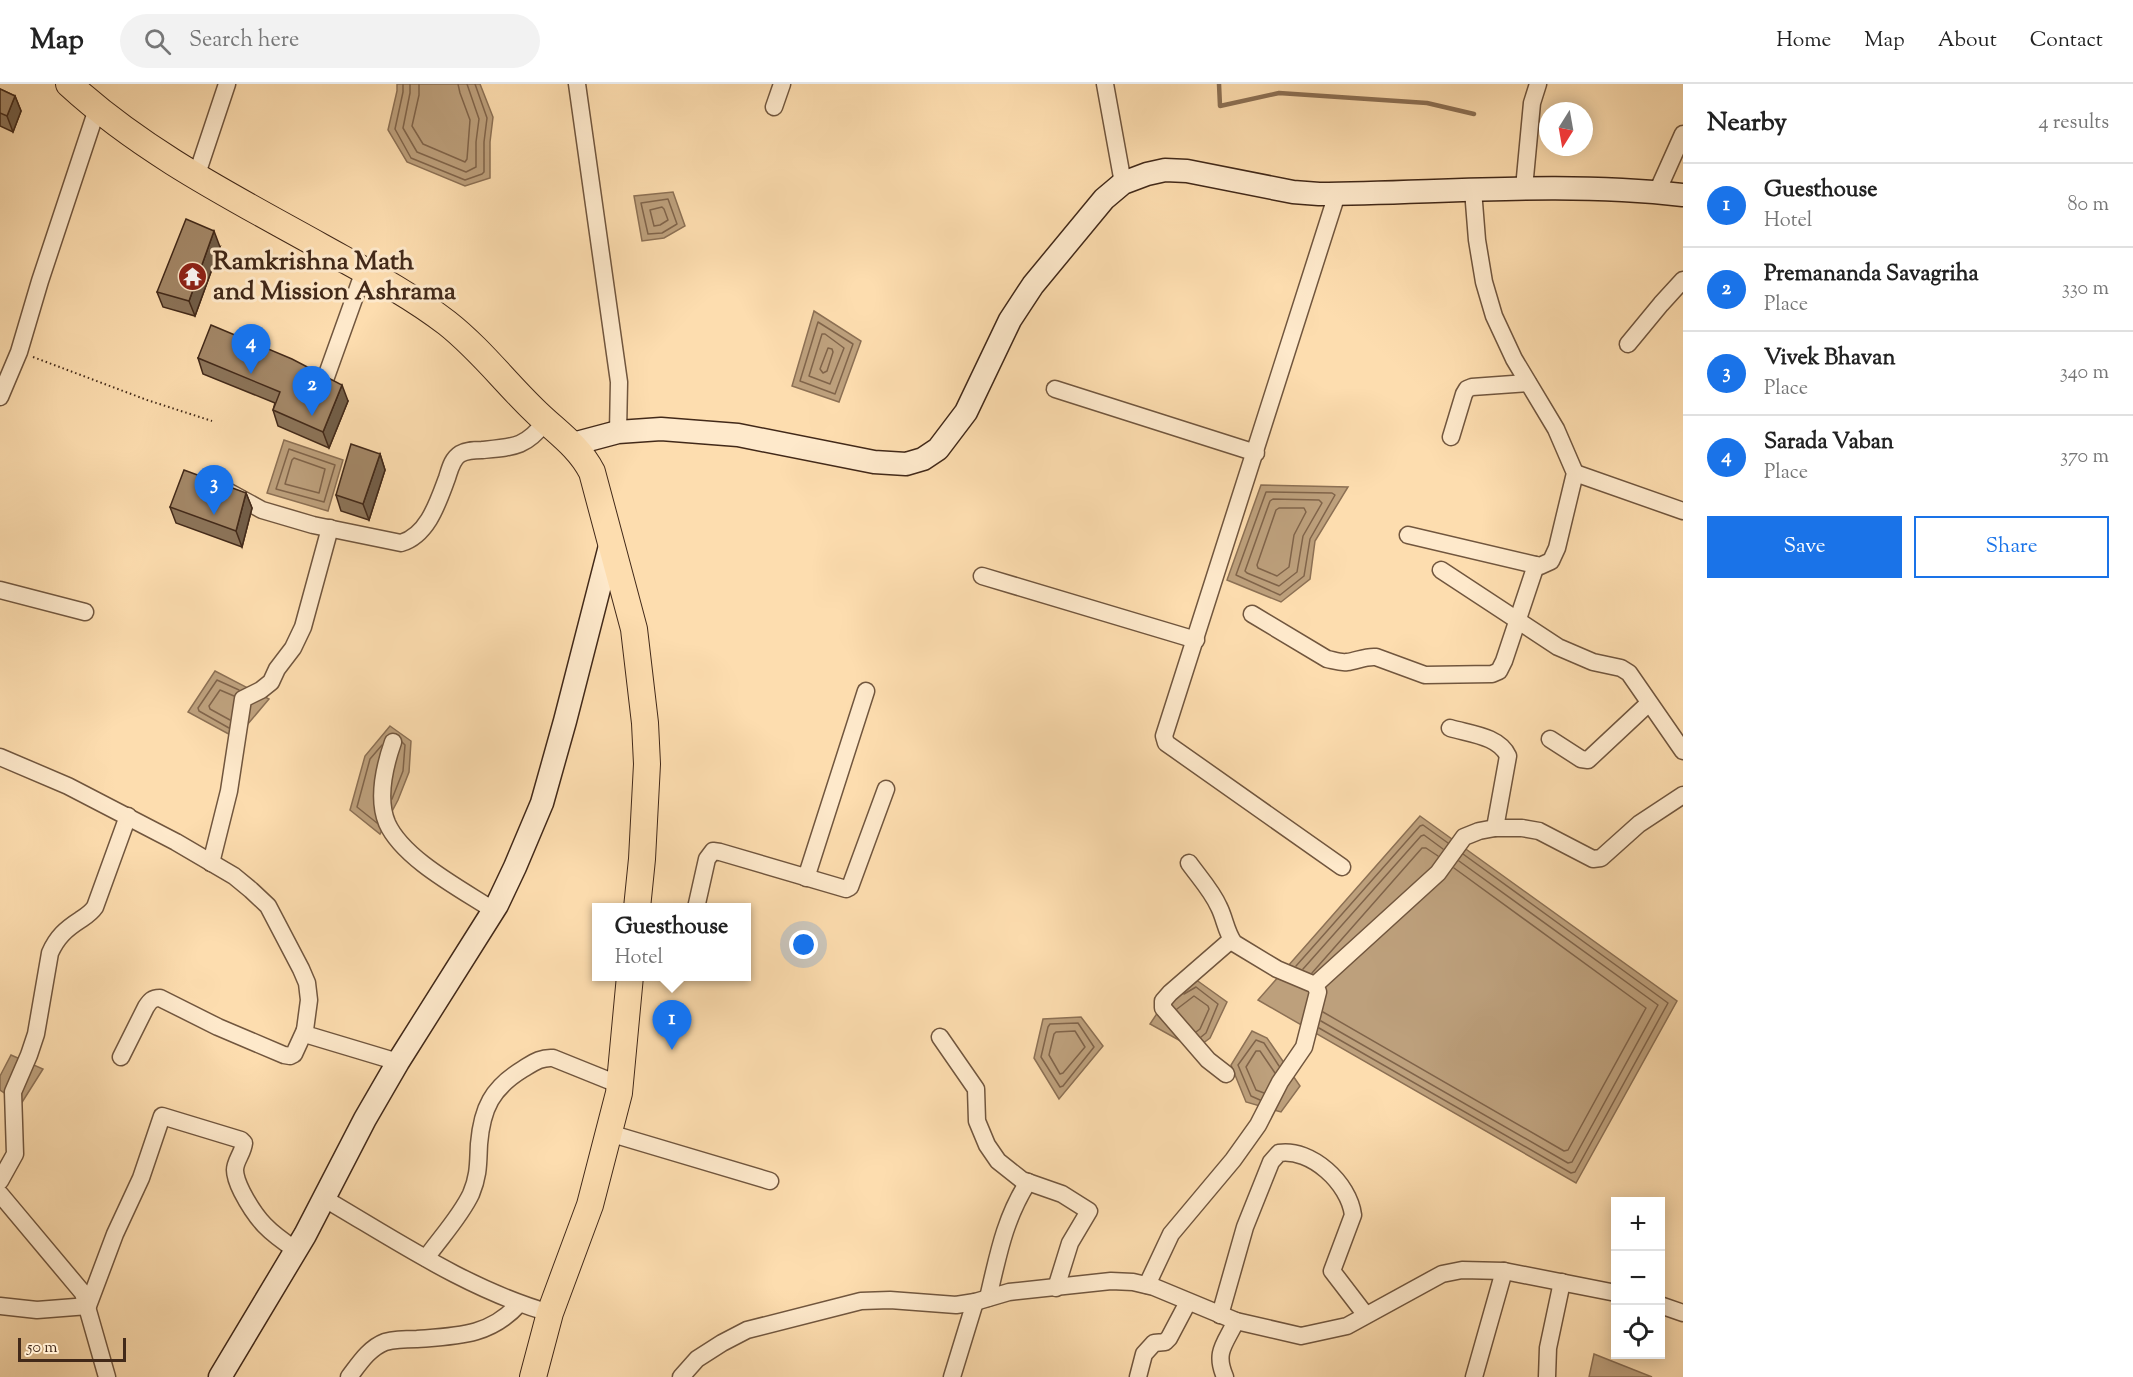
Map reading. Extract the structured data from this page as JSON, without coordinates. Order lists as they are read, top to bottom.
{
  "places": {
    "temple": ["Ramkrishna Math and Mission Ashrama"]
  },
  "scale_bar": "50 m",
  "north": "bottom",
  "page": {
    "header": "Map",
    "search": "Search here",
    "nav": [
      "Home",
      "Map",
      "About",
      "Contact"
    ],
    "heading": ["Nearby", "4 results"],
    "list": [
      {
        "mark": "1",
        "name": "Guesthouse",
        "note": "Hotel",
        "value": "80 m"
      },
      {
        "mark": "2",
        "name": "Premananda Savagriha",
        "note": "Place",
        "value": "330 m"
      },
      {
        "mark": "3",
        "name": "Vivek Bhavan",
        "note": "Place",
        "value": "340 m"
      },
      {
        "mark": "4",
        "name": "Sarada Vaban",
        "note": "Place",
        "value": "370 m"
      }
    ],
    "pins": [
      "4",
      "2",
      "3",
      "1"
    ],
    "buttons": ["Save", "Share"],
    "popup": ["Guesthouse", "Hotel"],
    "map_buttons": ["+", "−"],
    "scale": "50 m"
  }
}
